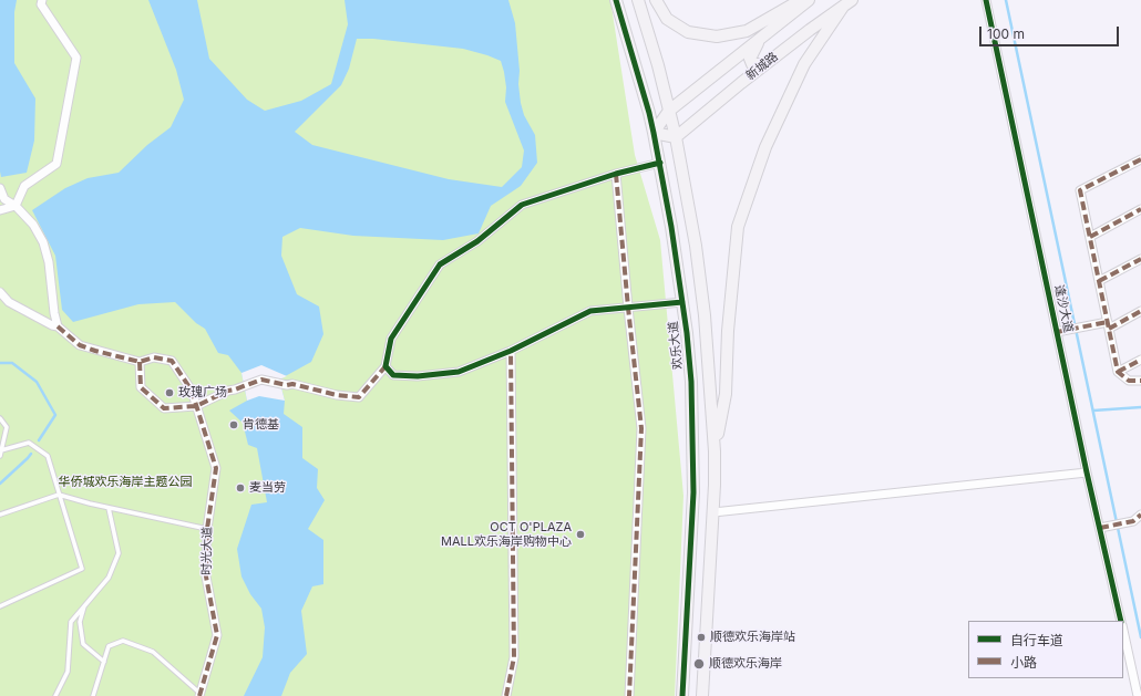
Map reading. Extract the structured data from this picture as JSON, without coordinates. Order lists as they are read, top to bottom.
{
  "streets": {
    "street": [
      "新城路",
      "逢沙大道",
      "欢乐大道",
      "时光大道"
    ]
  },
  "crossings": [
    ["新城路", "欢乐大道"]
  ],
  "parks": ["华侨城欢乐海岸主题公园"],
  "places": [
    "玫瑰广场",
    "肯德基",
    "麦当劳",
    "OCT O'PLAZA MALL欢乐海岸购物中心",
    "顺德欢乐海岸站",
    "顺德欢乐海岸"
  ],
  "legend": ["自行车道", "小路"],
  "scale_bar": "100 m"
}
